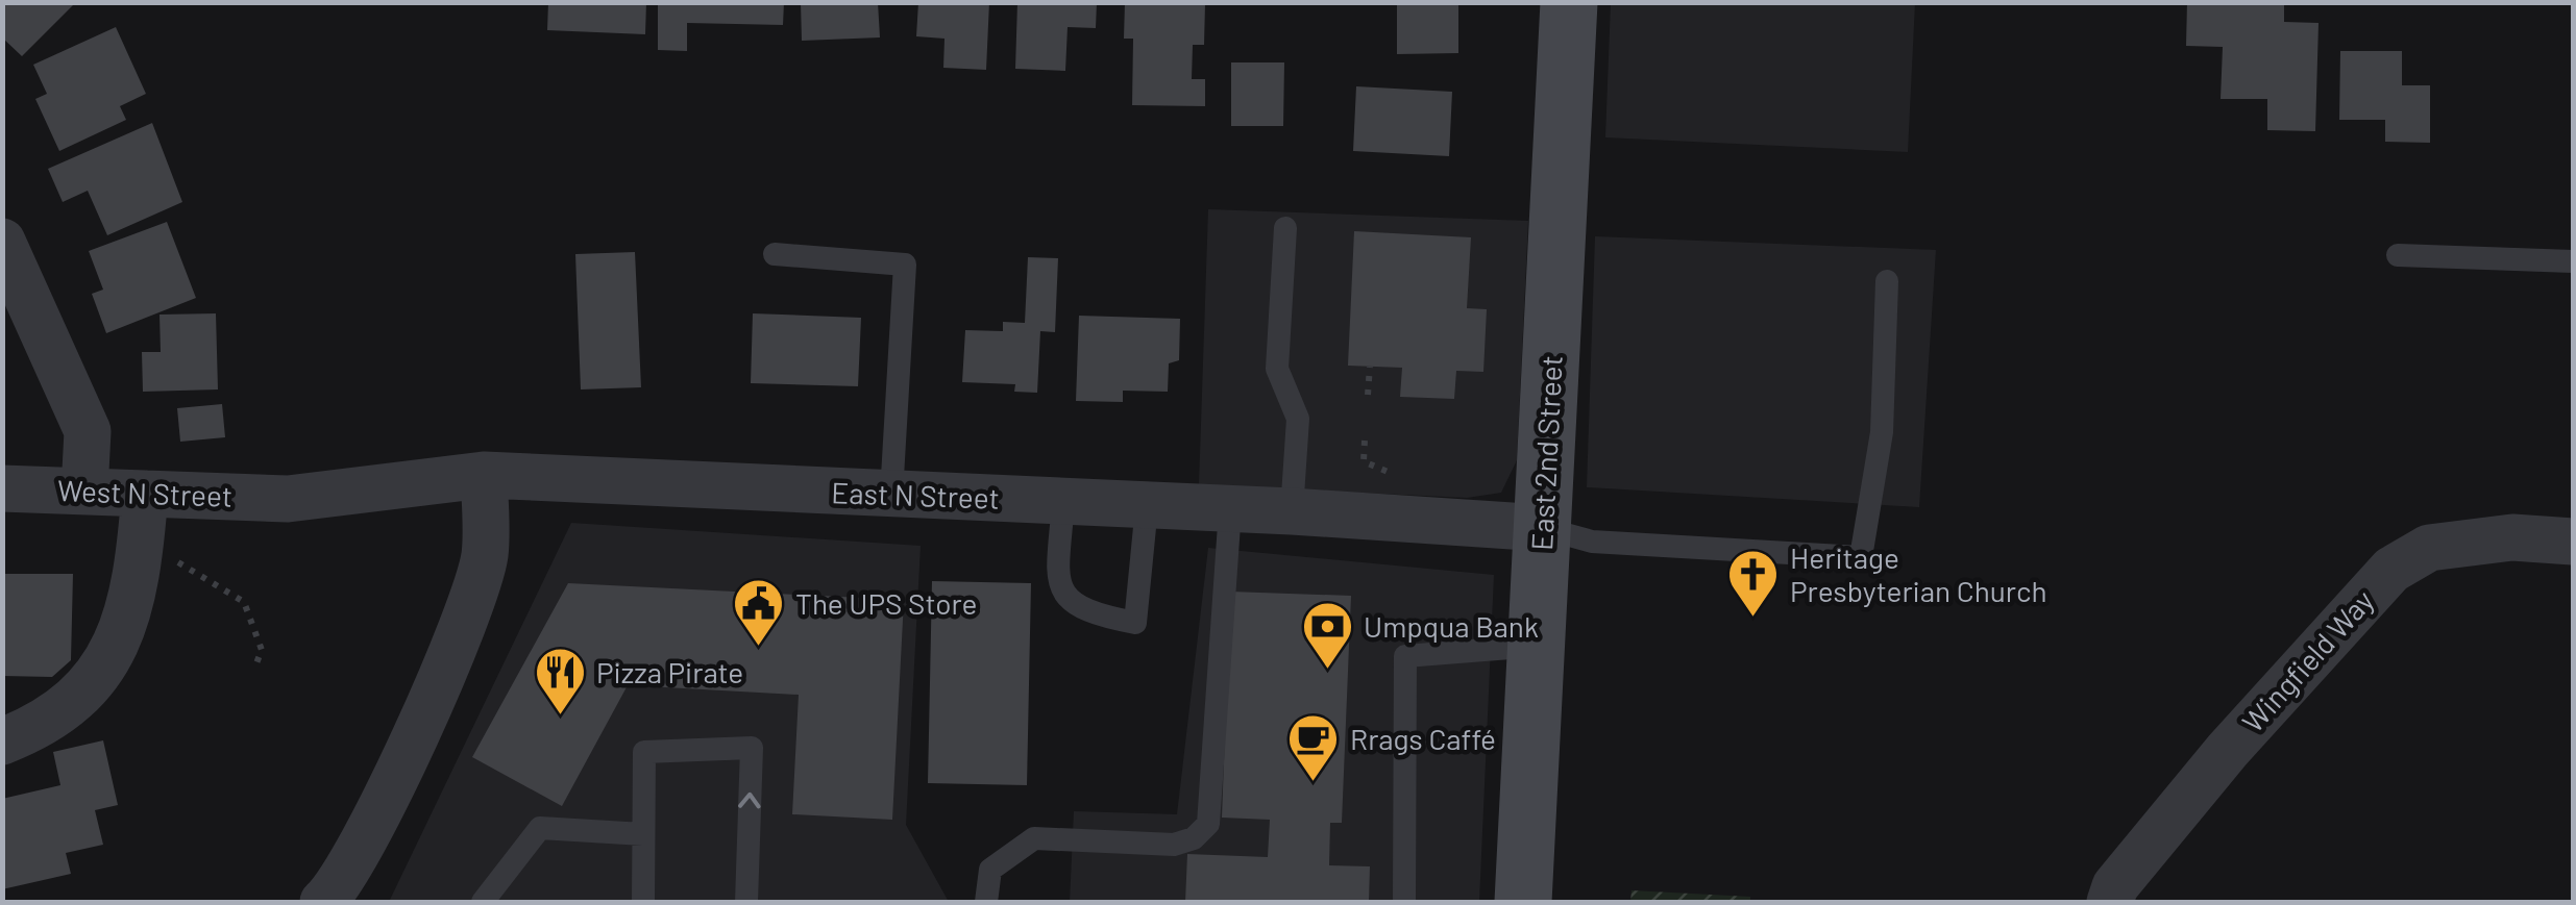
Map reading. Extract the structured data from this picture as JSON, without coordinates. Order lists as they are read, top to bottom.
{
  "streets": {
    "main road": ["East 2nd Street"],
    "street": ["West N Street", "East N Street", "Wingfield Way"]
  },
  "crossings": [
    ["East 2nd Street", "East N Street"],
    ["West N Street", "East N Street"]
  ],
  "places": {
    "church": ["Heritage Presbyterian Church"],
    "public building": ["The UPS Store"],
    "bank": ["Umpqua Bank"],
    "restaurant": ["Pizza Pirate"],
    "cafe": ["Rrags Caffé"]
  }
}
